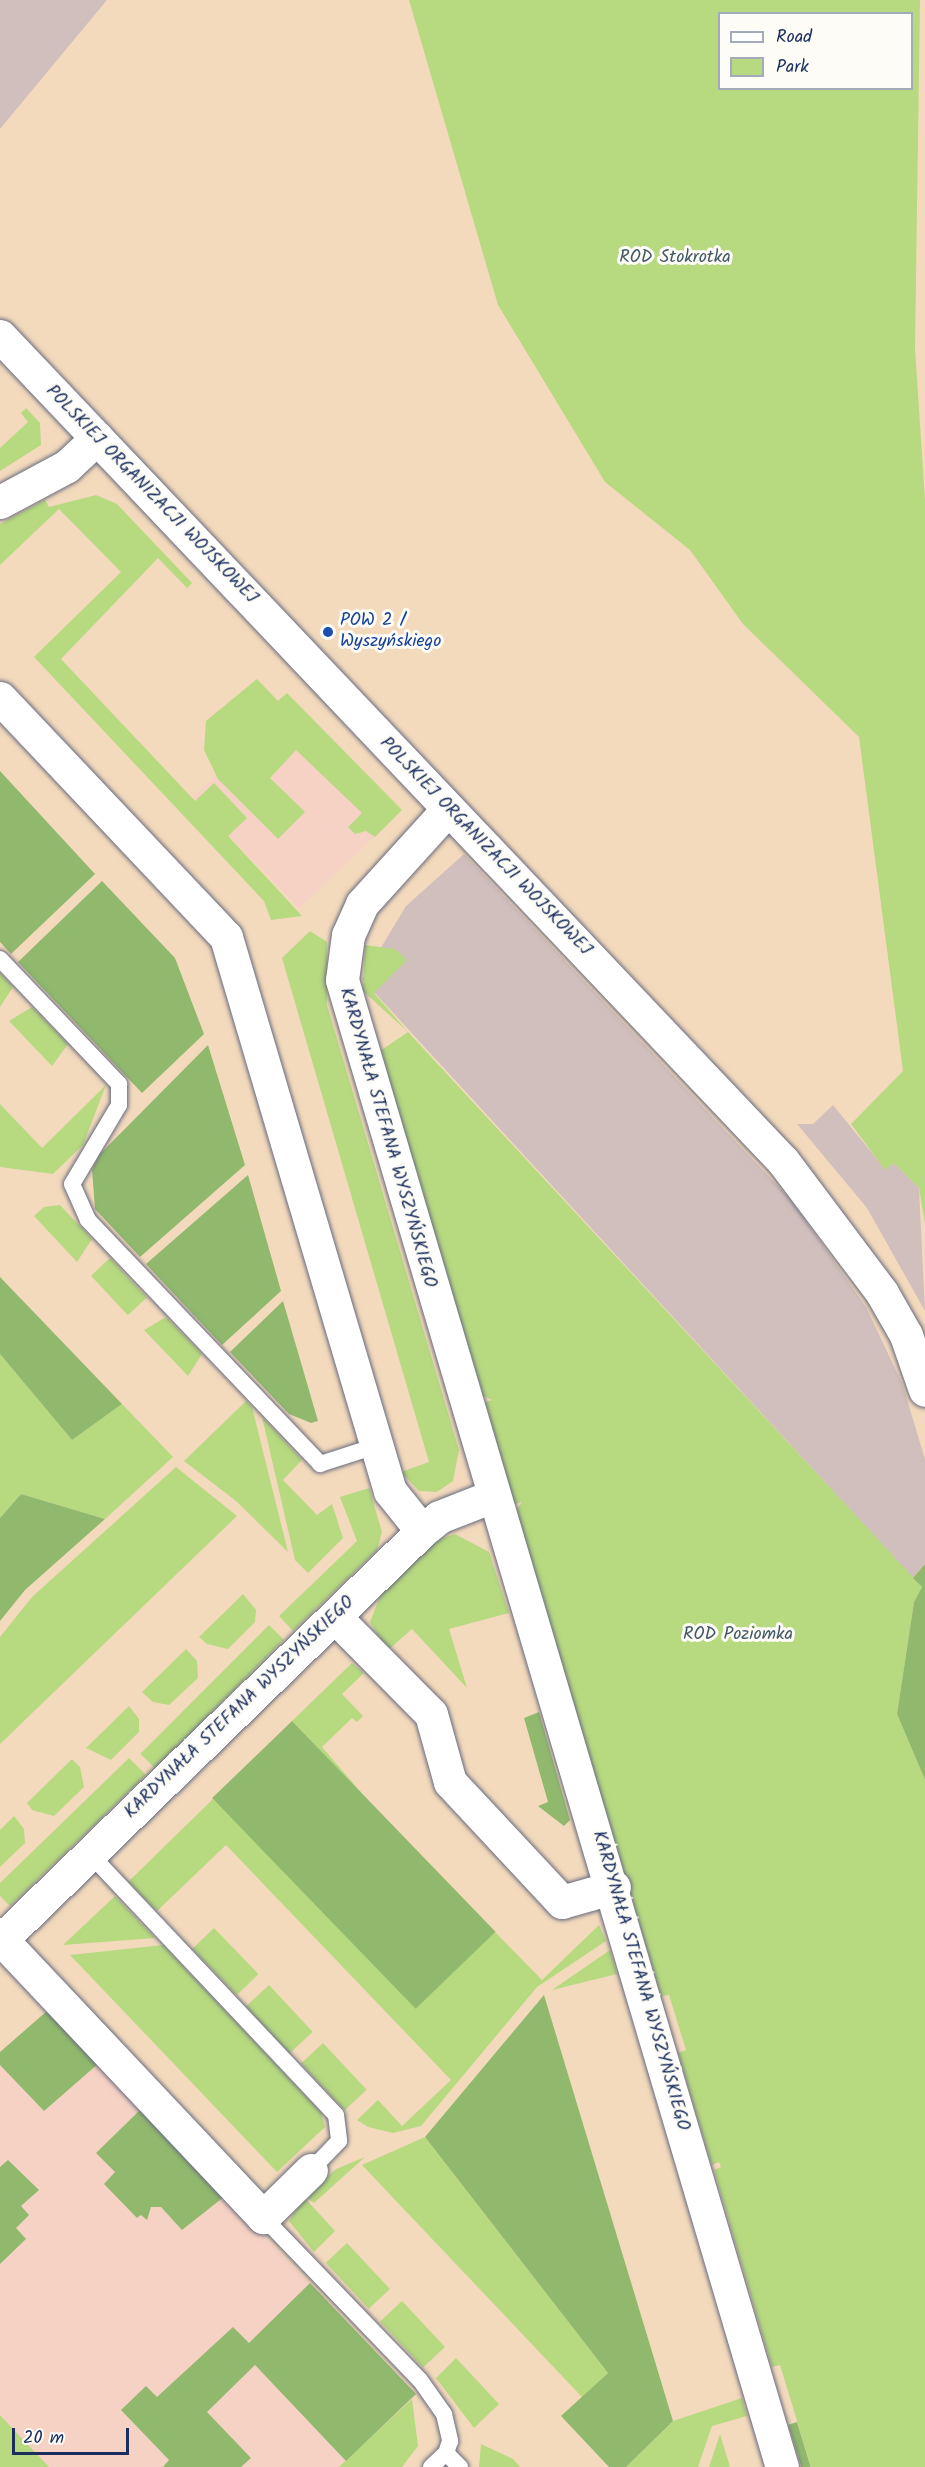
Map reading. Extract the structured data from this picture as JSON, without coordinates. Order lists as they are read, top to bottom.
{
  "streets": {
    "street": ["POLSKIEJ ORGANIZACJI WOJSKOWEJ", "KARDYNAŁA STEFANA WYSZYŃSKIEGO"]
  },
  "crossings": [
    ["POLSKIEJ ORGANIZACJI WOJSKOWEJ", "KARDYNAŁA STEFANA WYSZYŃSKIEGO"]
  ],
  "parks": ["ROD Stokrotka", "ROD Poziomka"],
  "places": ["POW 2 / Wyszyńskiego"],
  "legend": ["Road", "Park"],
  "scale_bar": "20 m"
}
